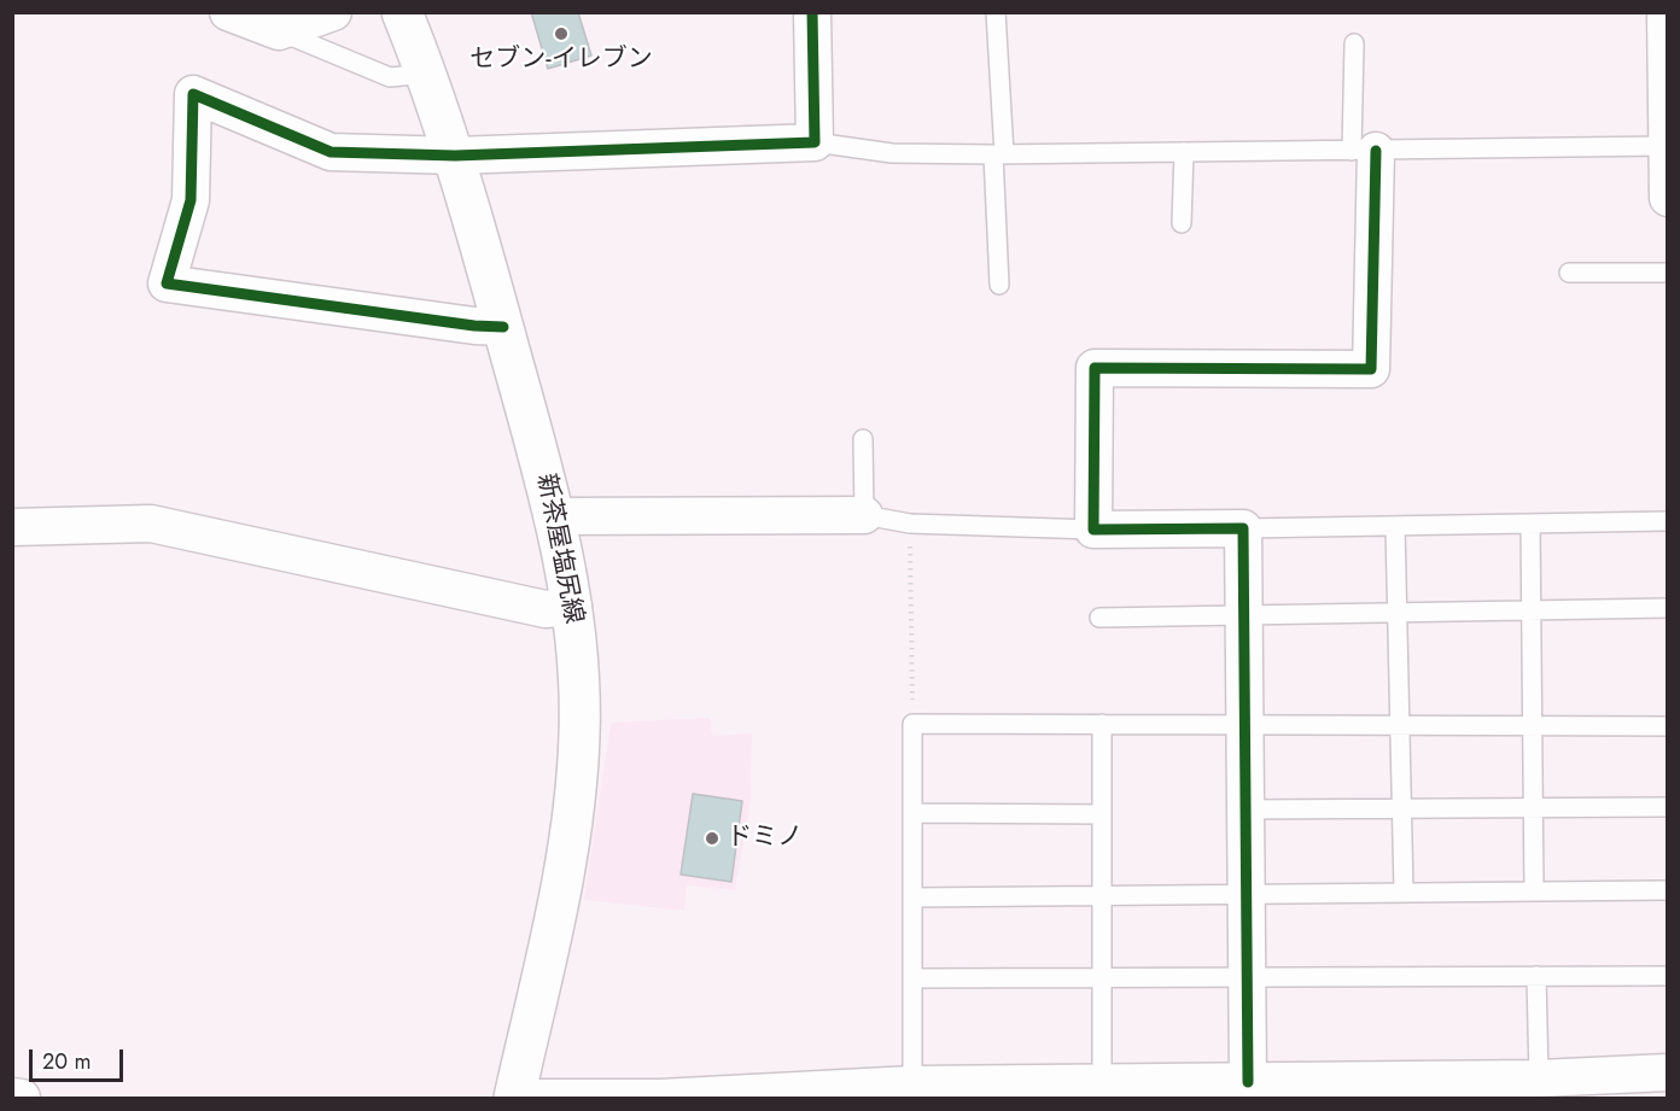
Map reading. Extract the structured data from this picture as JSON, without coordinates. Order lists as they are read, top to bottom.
{
  "streets": {
    "main road": ["新茶屋塩尻線"]
  },
  "places": ["セブン-イレブン", "ドミノ"],
  "scale_bar": "20 m"
}
